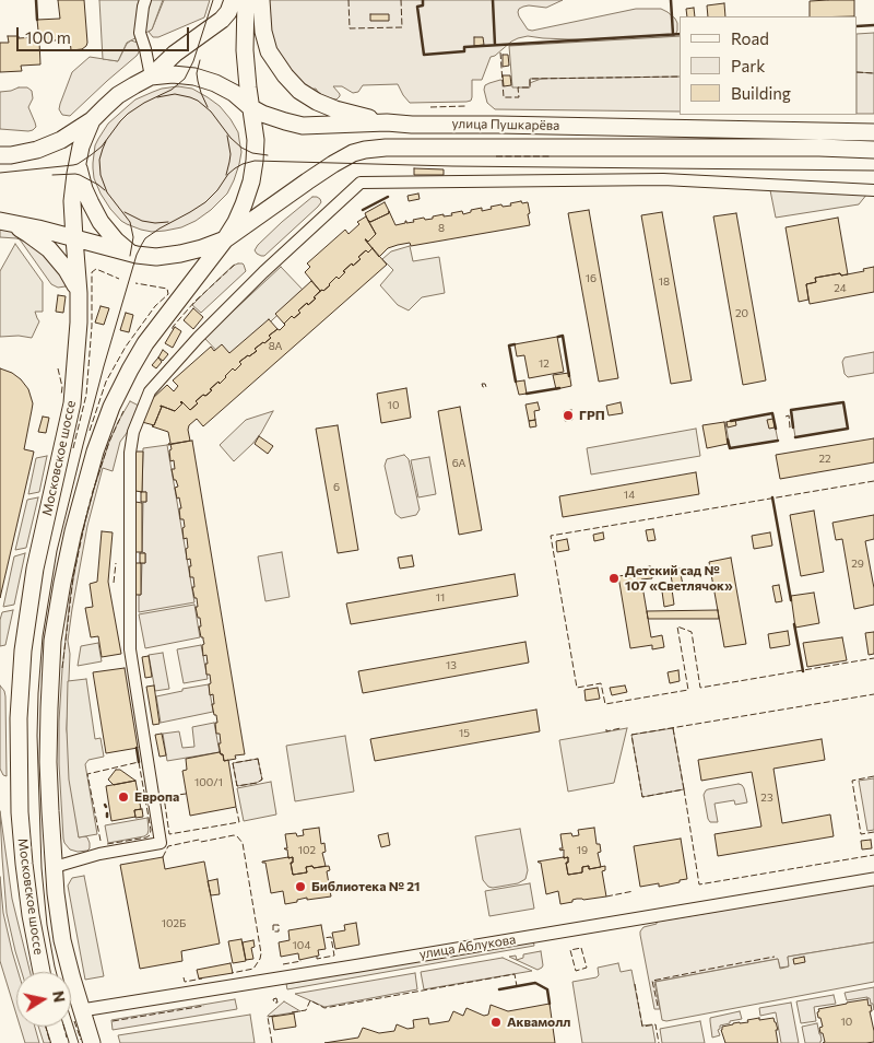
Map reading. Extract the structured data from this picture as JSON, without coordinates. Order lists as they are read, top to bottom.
{
  "streets": {
    "main road": ["улица Пушкарёва", "Московское шоссе", "улица Аблукова"]
  },
  "crossings": [
    ["улица Пушкарёва", "Московское шоссе"],
    ["Московское шоссе", "улица Аблукова"]
  ],
  "places": [
    "ГРП",
    "Детский сад № 107 «Светлячок»",
    "Европа",
    "Библиотека № 21",
    "Аквамолл"
  ],
  "house_numbers": [
    "8",
    "16",
    "18",
    "24",
    "20",
    "8А",
    "12",
    "10",
    "22",
    "6А",
    "6",
    "14",
    "29",
    "11",
    "13",
    "15",
    "100/1",
    "23",
    "102",
    "19",
    "102Б",
    "104",
    "10"
  ],
  "legend": ["Road", "Park", "Building"],
  "scale_bar": "100 m",
  "north": "right"
}
